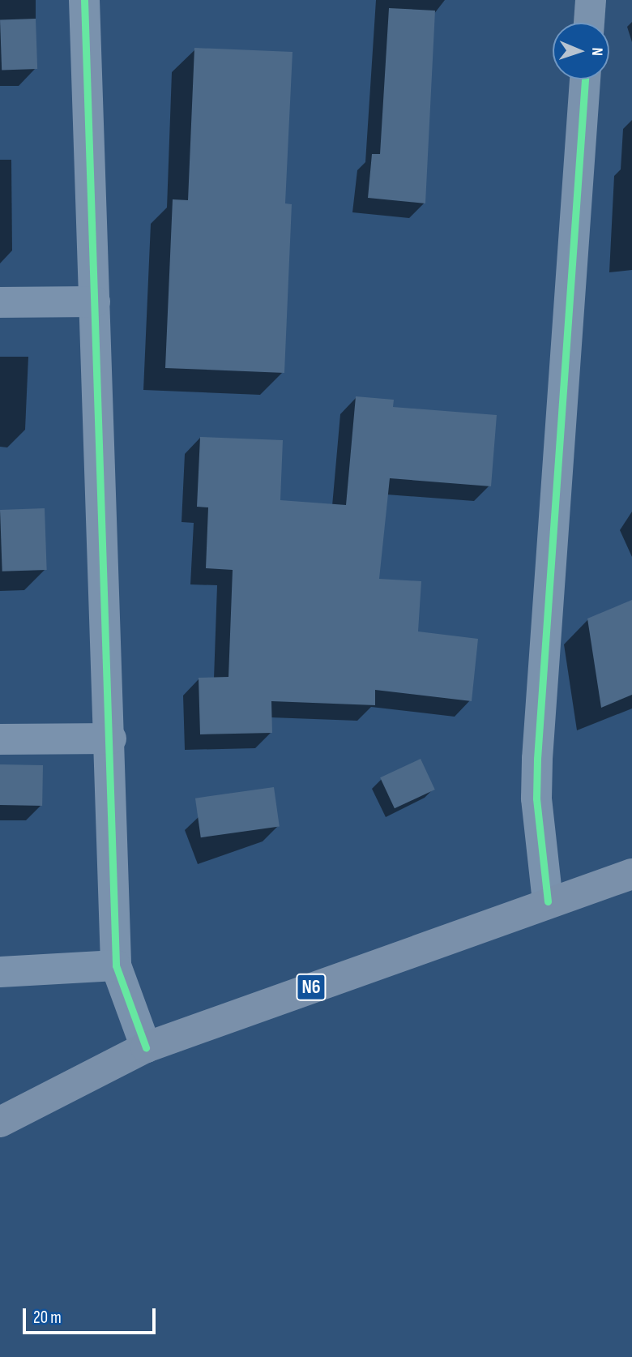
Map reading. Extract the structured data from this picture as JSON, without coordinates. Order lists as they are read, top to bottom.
{
  "streets": {
    "highway": ["N6"]
  },
  "scale_bar": "20 m",
  "north": "right"
}
